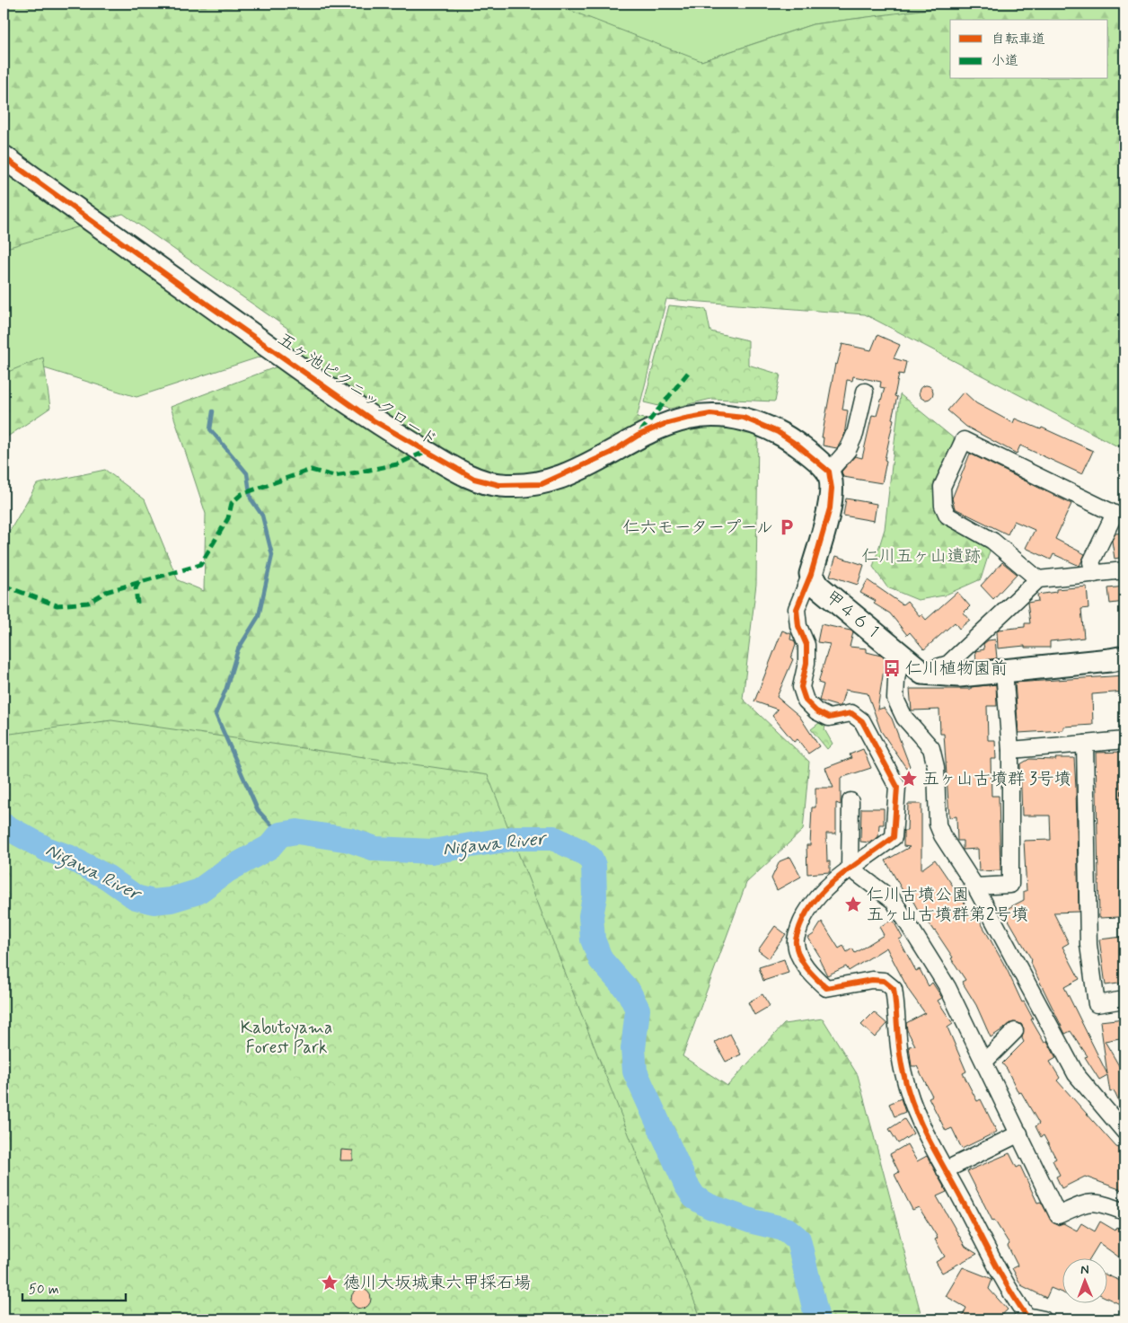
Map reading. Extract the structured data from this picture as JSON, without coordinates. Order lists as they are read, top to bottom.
{
  "streets": {
    "street": ["五ヶ池ピクニックロード", "甲４６１"]
  },
  "water": ["Nigawa River"],
  "parks": ["仁川五ヶ山遺跡", "Kabutoyama Forest Park"],
  "places": {
    "parking": ["仁六モータープール"],
    "bus stop": ["仁川植物園前"],
    "place": ["五ヶ山古墳群 3号墳", "仁川古墳公園 五ヶ山古墳群第2号墳", "徳川大坂城東六甲採石場"]
  },
  "legend": ["自転車道", "小道"],
  "scale_bar": "50 m",
  "north": "top"
}
